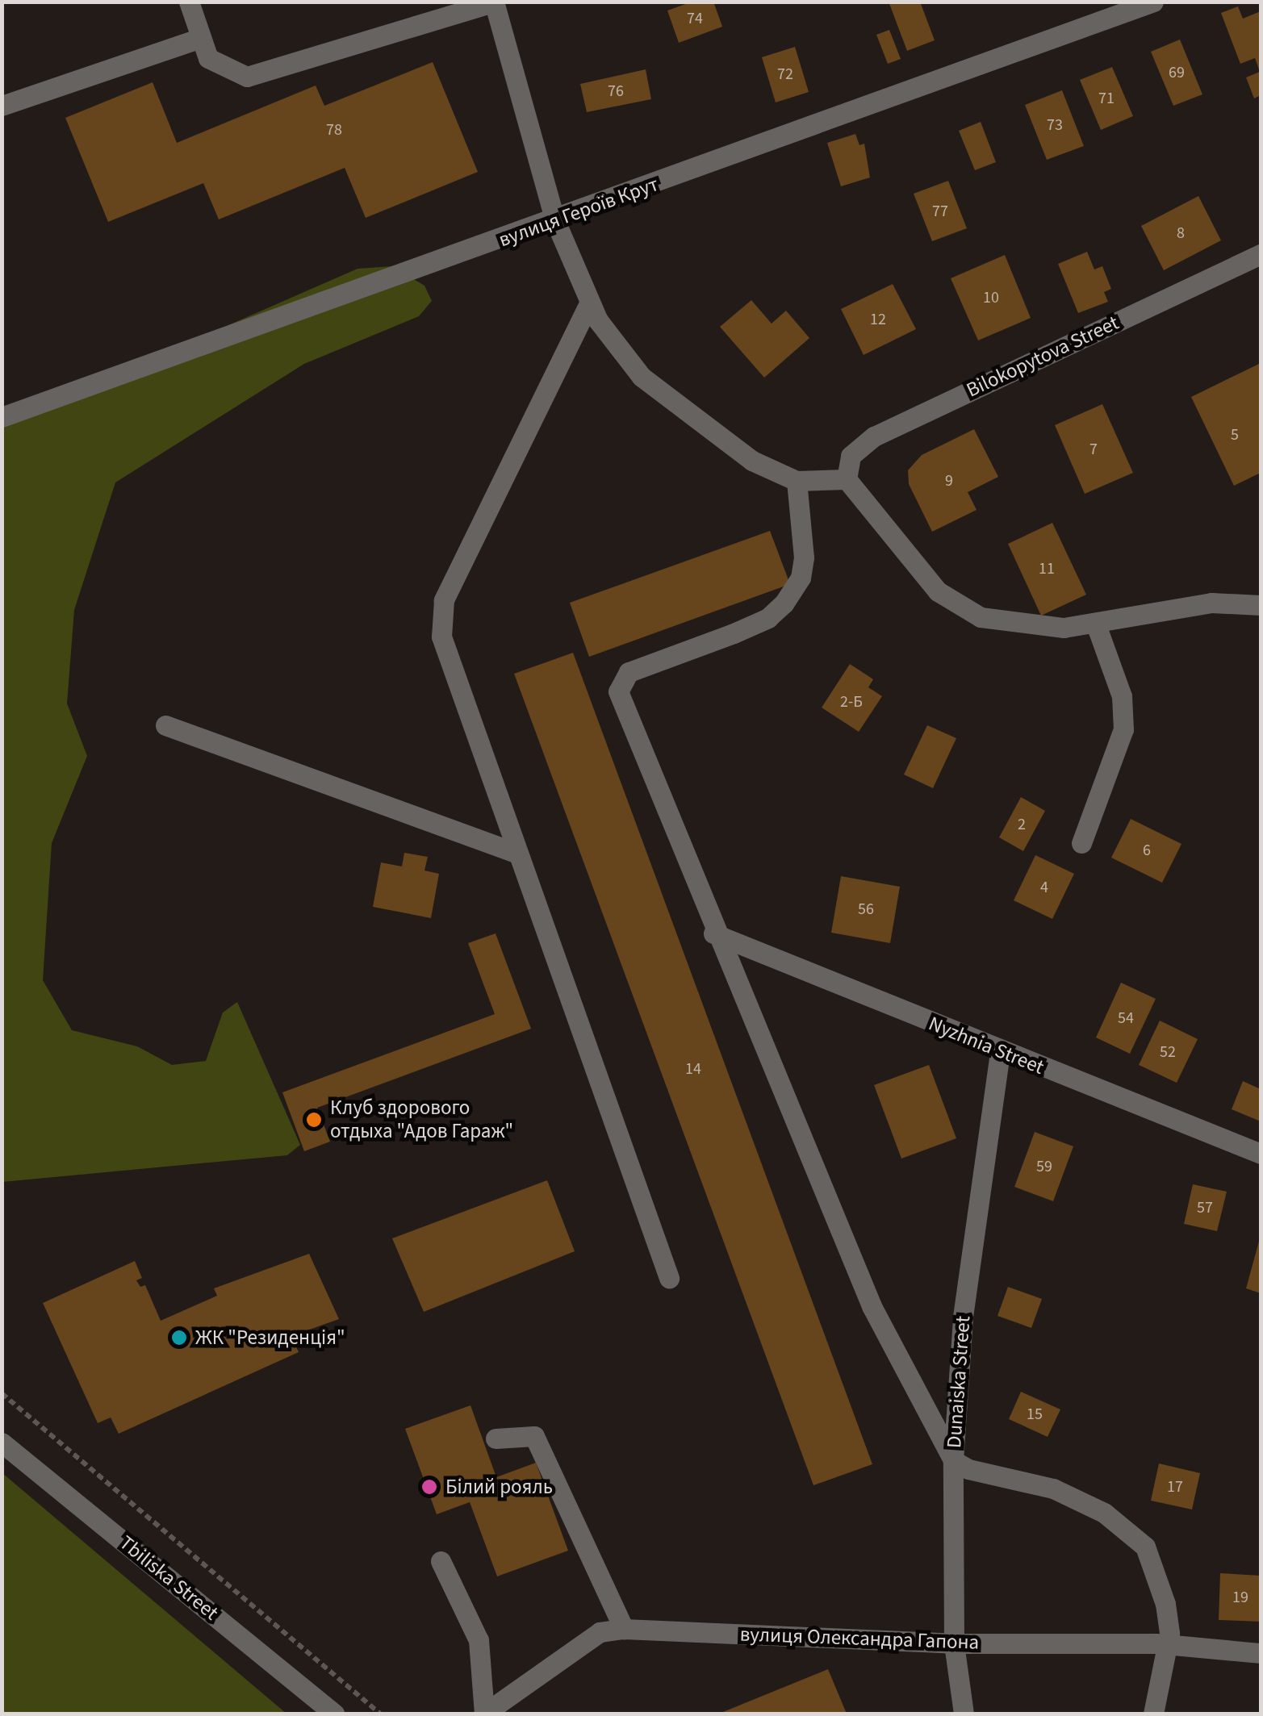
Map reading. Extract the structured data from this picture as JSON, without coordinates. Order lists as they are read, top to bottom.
{
  "streets": {
    "street": [
      "вулиця Героїв Крут",
      "Bilokopytova Street",
      "Nyzhnia Street",
      "Dunaiska Street",
      "Tbiliska Street",
      "вулиця Олександра Гапона"
    ]
  },
  "crossings": [
    ["Nyzhnia Street", "Dunaiska Street"],
    ["Dunaiska Street", "вулиця Олександра Гапона"]
  ],
  "places": ["Клуб здорового отдыха \"Адов Гараж\"", "ЖК \"Резиденція\"", "Білий рояль"],
  "house_numbers": [
    "74",
    "69",
    "72",
    "76",
    "71",
    "73",
    "78",
    "77",
    "8",
    "10",
    "12",
    "5",
    "7",
    "9",
    "11",
    "2-Б",
    "2",
    "6",
    "4",
    "56",
    "54",
    "52",
    "14",
    "59",
    "57",
    "15",
    "17",
    "19"
  ]
}
